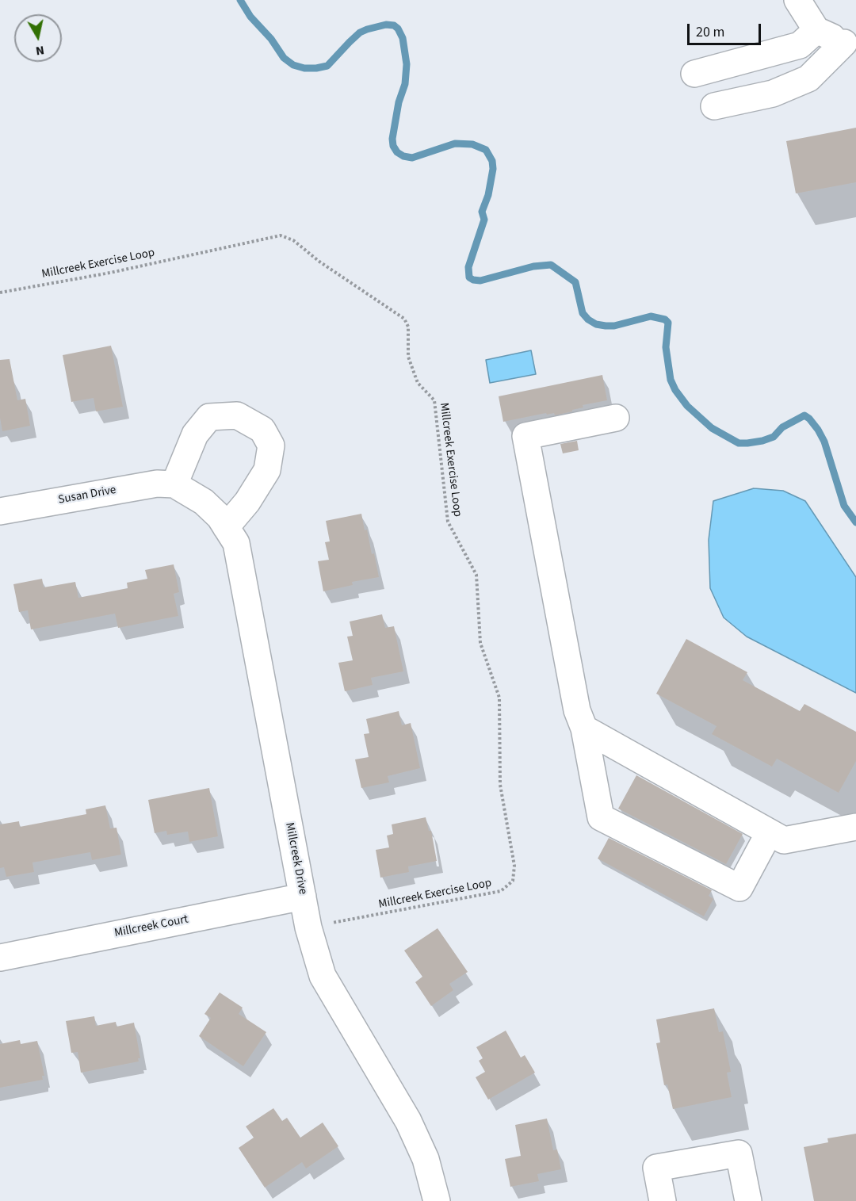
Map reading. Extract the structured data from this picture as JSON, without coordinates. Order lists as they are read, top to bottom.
{
  "streets": {
    "street": ["Susan Drive", "Millcreek Drive", "Millcreek Court"],
    "path": ["Millcreek Exercise Loop"]
  },
  "crossings": [
    ["Millcreek Exercise Loop", "Millcreek Drive"],
    ["Susan Drive", "Millcreek Drive"],
    ["Millcreek Drive", "Millcreek Court"]
  ],
  "scale_bar": "20 m",
  "north": "bottom"
}
